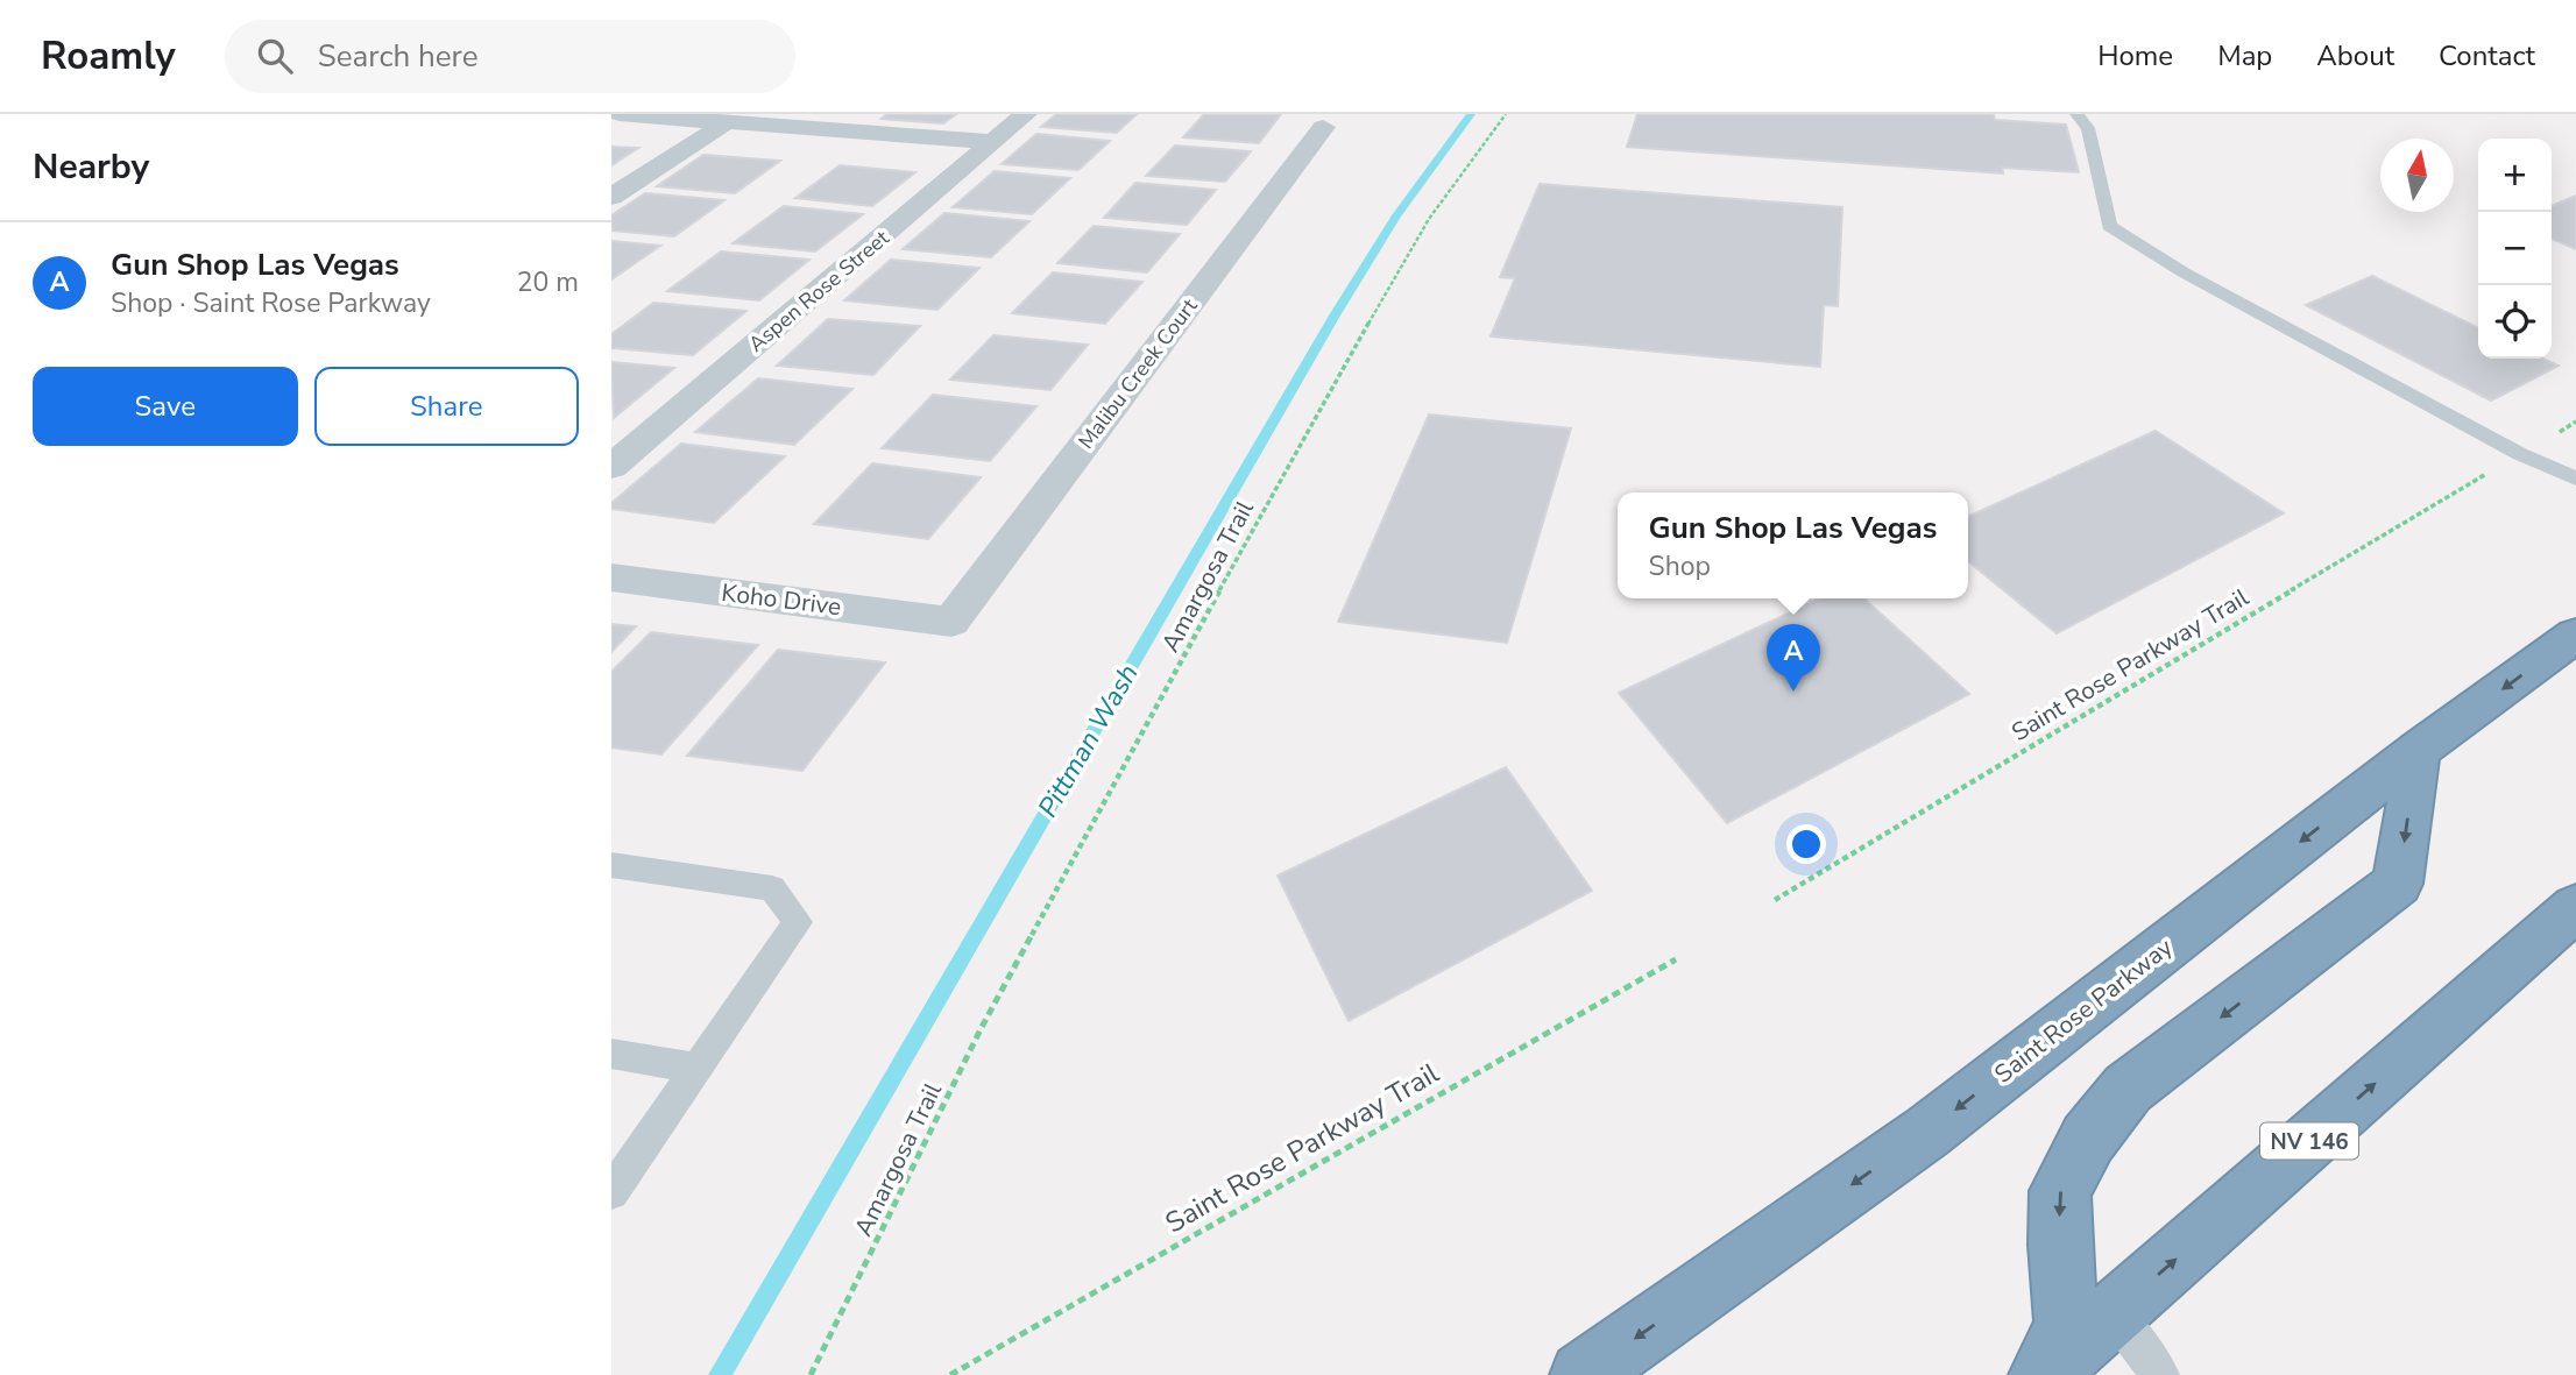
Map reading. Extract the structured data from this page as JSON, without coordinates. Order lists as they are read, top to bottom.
{
  "streets": {
    "highway": ["Saint Rose Parkway", "NV 146"],
    "street": ["Aspen Rose Street", "Malibu Creek Court", "Koho Drive"],
    "path": ["Amargosa Trail", "Saint Rose Parkway Trail"]
  },
  "crossings": [
    ["Malibu Creek Court", "Koho Drive"]
  ],
  "water": ["Pittman Wash"],
  "north": "top",
  "page": {
    "header": "Roamly",
    "search": "Search here",
    "nav": [
      "Home",
      "Map",
      "About",
      "Contact"
    ],
    "heading": "Nearby",
    "map_buttons": ["+", "−"],
    "list": [
      {
        "mark": "A",
        "name": "Gun Shop Las Vegas",
        "note": "Shop · Saint Rose Parkway",
        "value": "20 m"
      }
    ],
    "buttons": ["Save", "Share"],
    "popup": ["Gun Shop Las Vegas", "Shop"],
    "pins": "A"
  }
}
